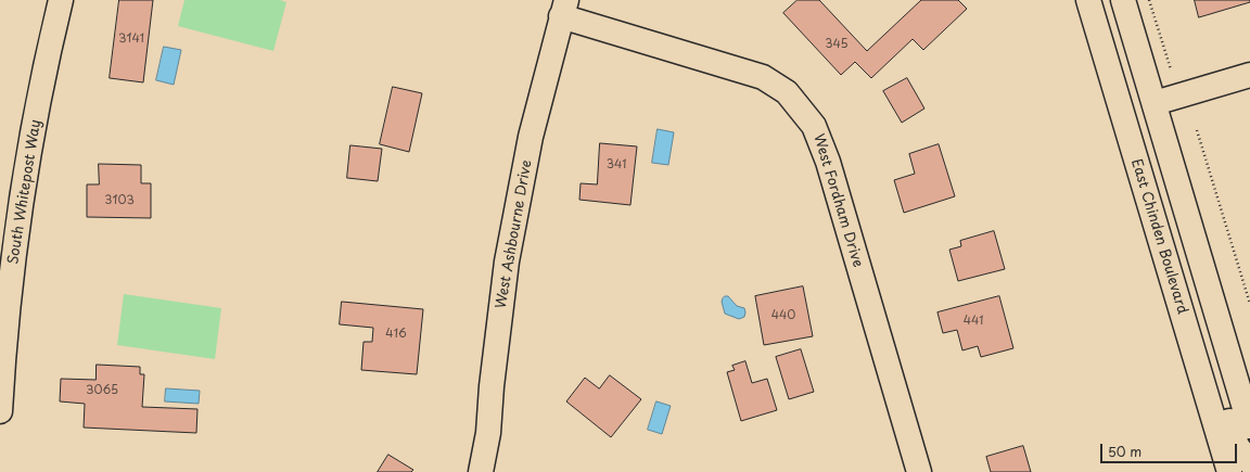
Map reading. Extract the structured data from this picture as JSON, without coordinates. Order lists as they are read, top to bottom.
{
  "streets": {
    "street": [
      "South Whitepost Way",
      "West Fordham Drive",
      "West Ashbourne Drive",
      "East Chinden Boulevard"
    ]
  },
  "crossings": [
    ["West Fordham Drive", "West Ashbourne Drive"]
  ],
  "house_numbers": [
    "3141",
    "345",
    "341",
    "3103",
    "440",
    "441",
    "416",
    "3065"
  ],
  "scale_bar": "50 m"
}
